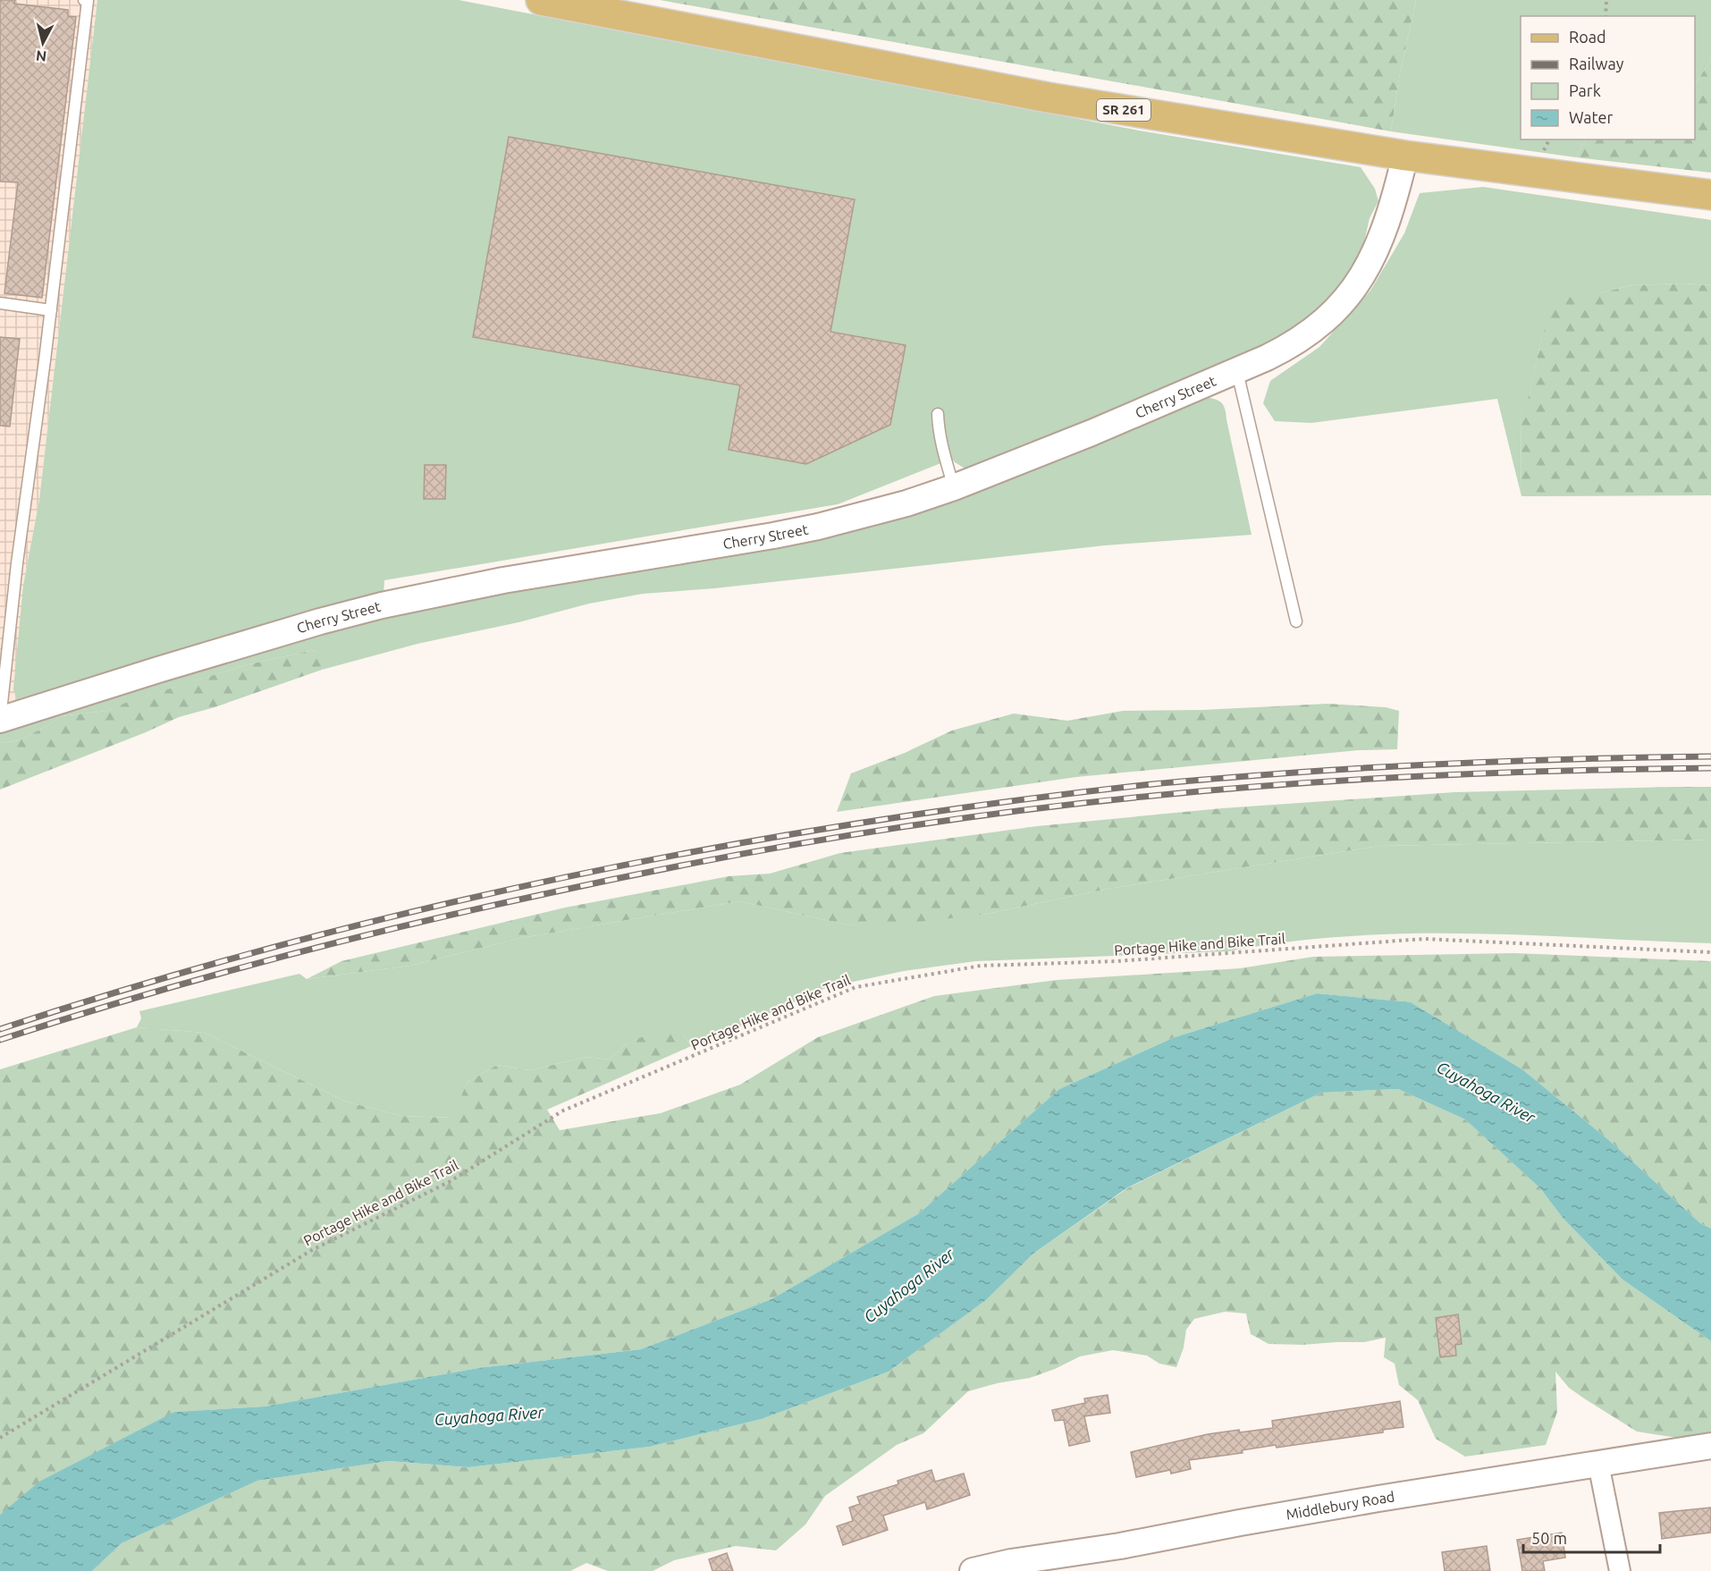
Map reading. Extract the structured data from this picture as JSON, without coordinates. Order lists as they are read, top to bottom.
{
  "streets": {
    "main road": ["SR 261"],
    "street": ["Cherry Street", "Middlebury Road"],
    "path": ["Portage Hike and Bike Trail"]
  },
  "crossings": [
    ["SR 261", "Cherry Street"]
  ],
  "water": ["Cuyahoga River"],
  "legend": [
    "Road",
    "Railway",
    "Park",
    "Water"
  ],
  "scale_bar": "50 m",
  "north": "bottom"
}
